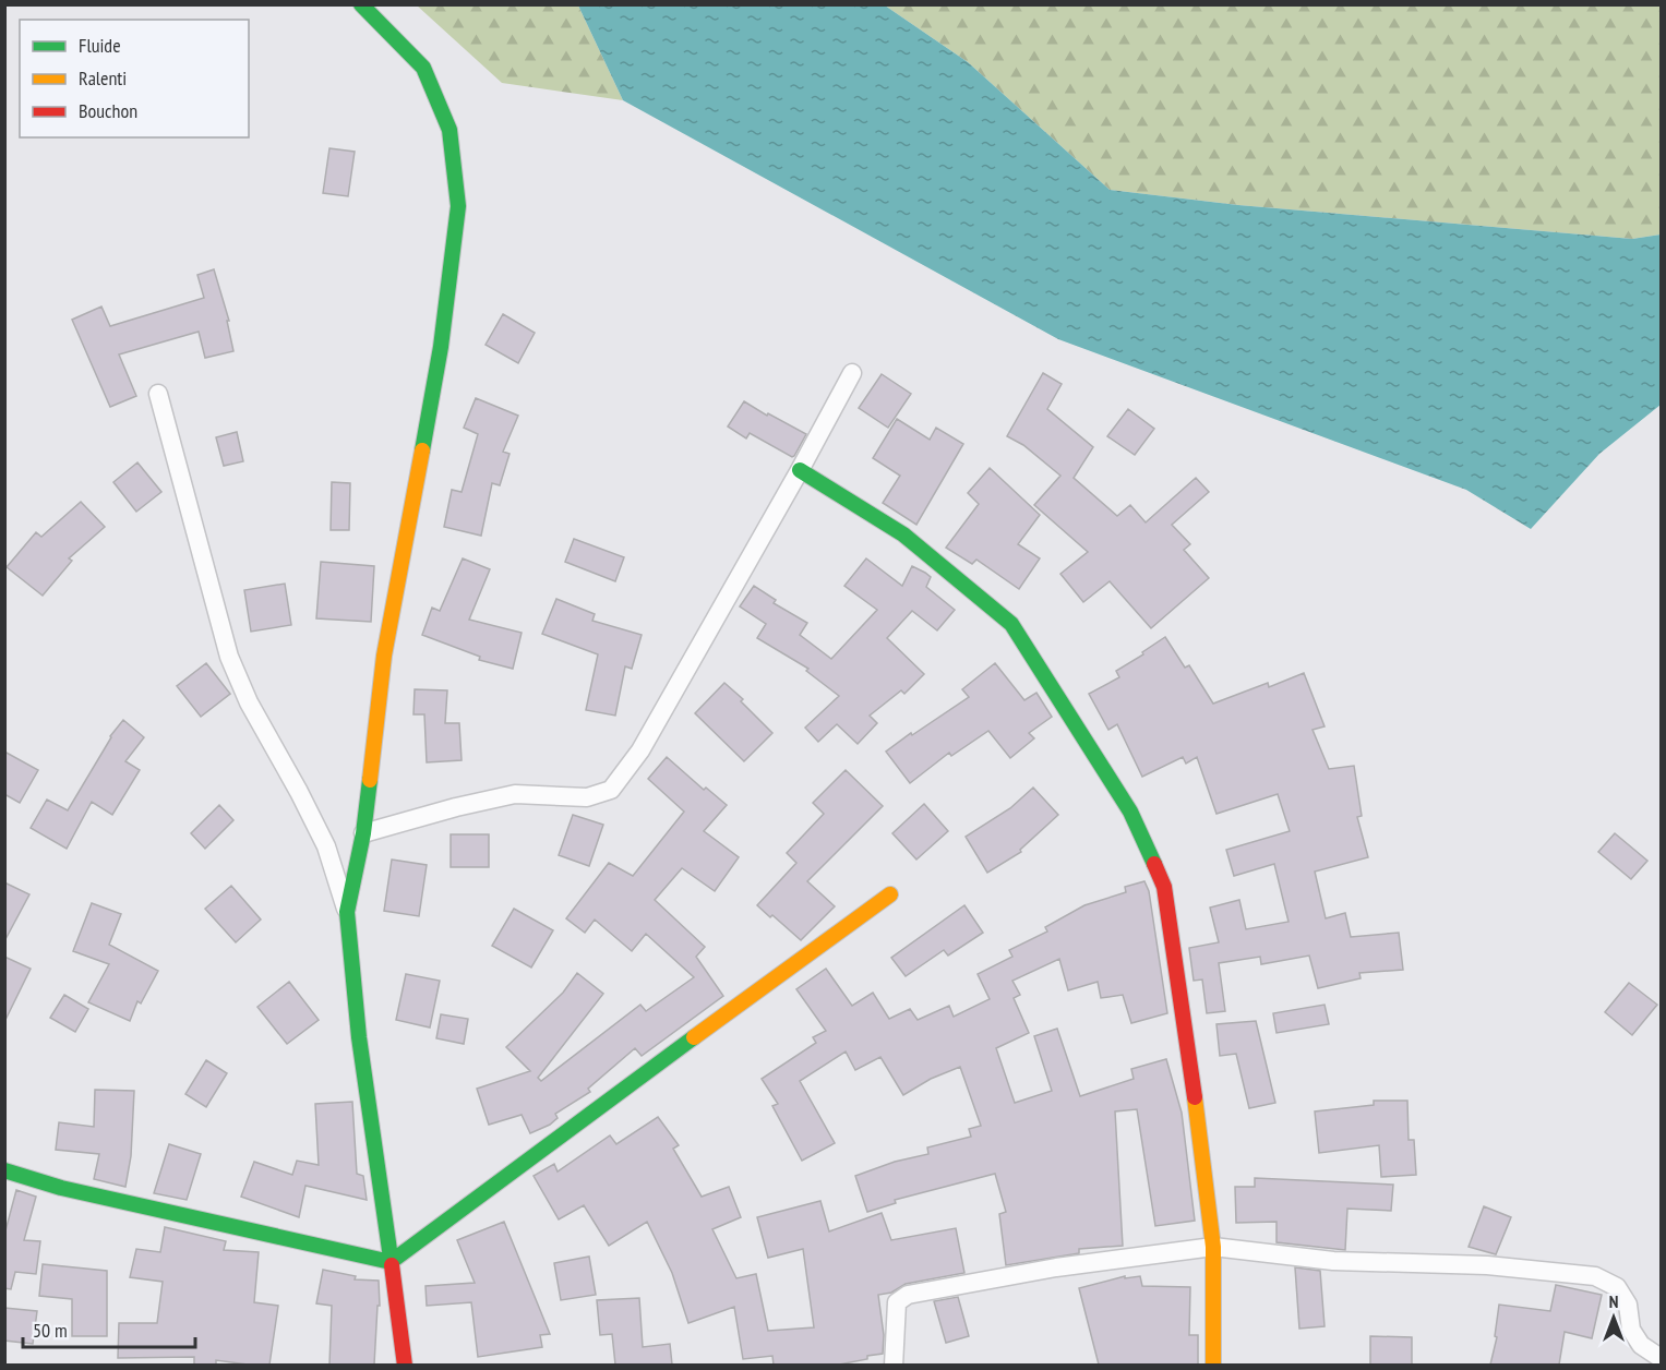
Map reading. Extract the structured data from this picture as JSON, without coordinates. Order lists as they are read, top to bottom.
{
  "legend": ["Fluide", "Ralenti", "Bouchon"],
  "scale_bar": "50 m",
  "north": "top"
}
